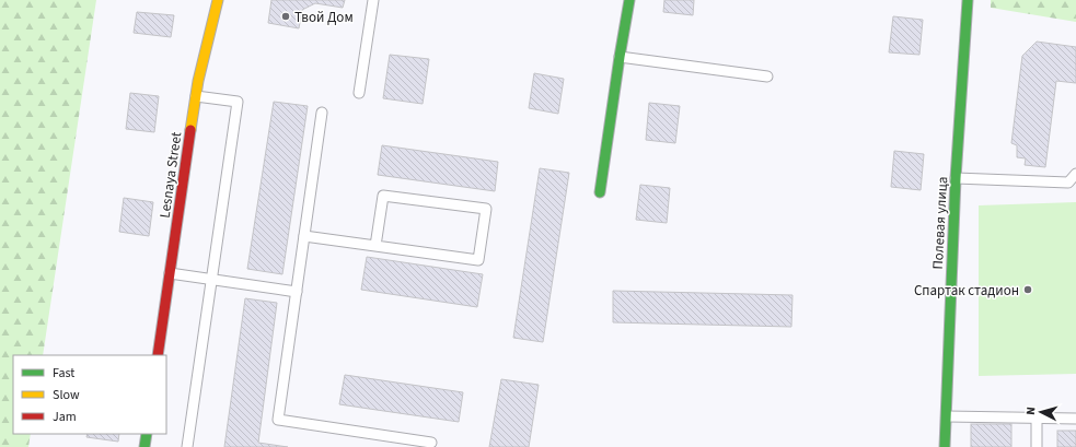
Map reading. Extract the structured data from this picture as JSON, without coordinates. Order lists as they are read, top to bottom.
{
  "streets": {
    "street": ["Lesnaya Street", "Полевая улица"]
  },
  "places": ["Твой Дом", "Спартак стадион"],
  "legend": ["Fast", "Slow", "Jam"],
  "north": "left"
}
